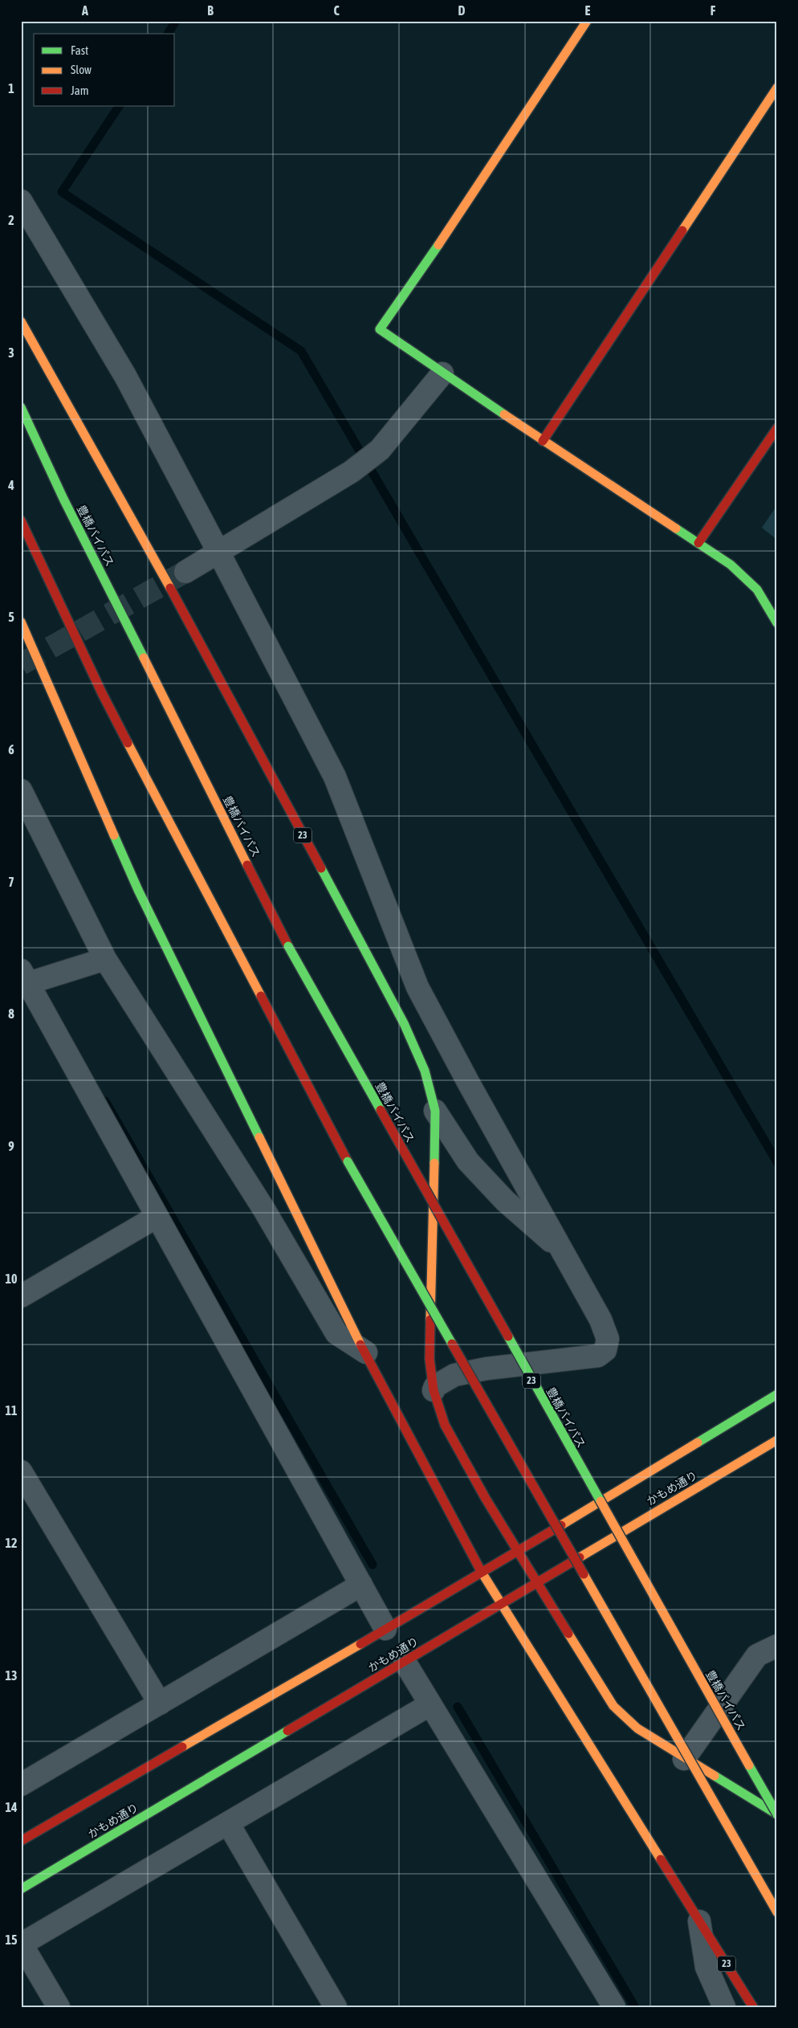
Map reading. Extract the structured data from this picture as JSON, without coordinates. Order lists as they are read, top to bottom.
{
  "streets": {
    "main road": ["豊橋バイパス", "23", "かもめ通り"]
  },
  "crossings": [
    ["23", "かもめ通り"]
  ],
  "legend": ["Fast", "Slow", "Jam"],
  "grid": {
    "columns": [
      "A",
      "B",
      "C",
      "D",
      "E",
      "F"
    ],
    "rows": [
      "1",
      "2",
      "3",
      "4",
      "5",
      "6",
      "7",
      "8",
      "9",
      "10",
      "11",
      "12",
      "13",
      "14",
      "15"
    ]
  }
}
